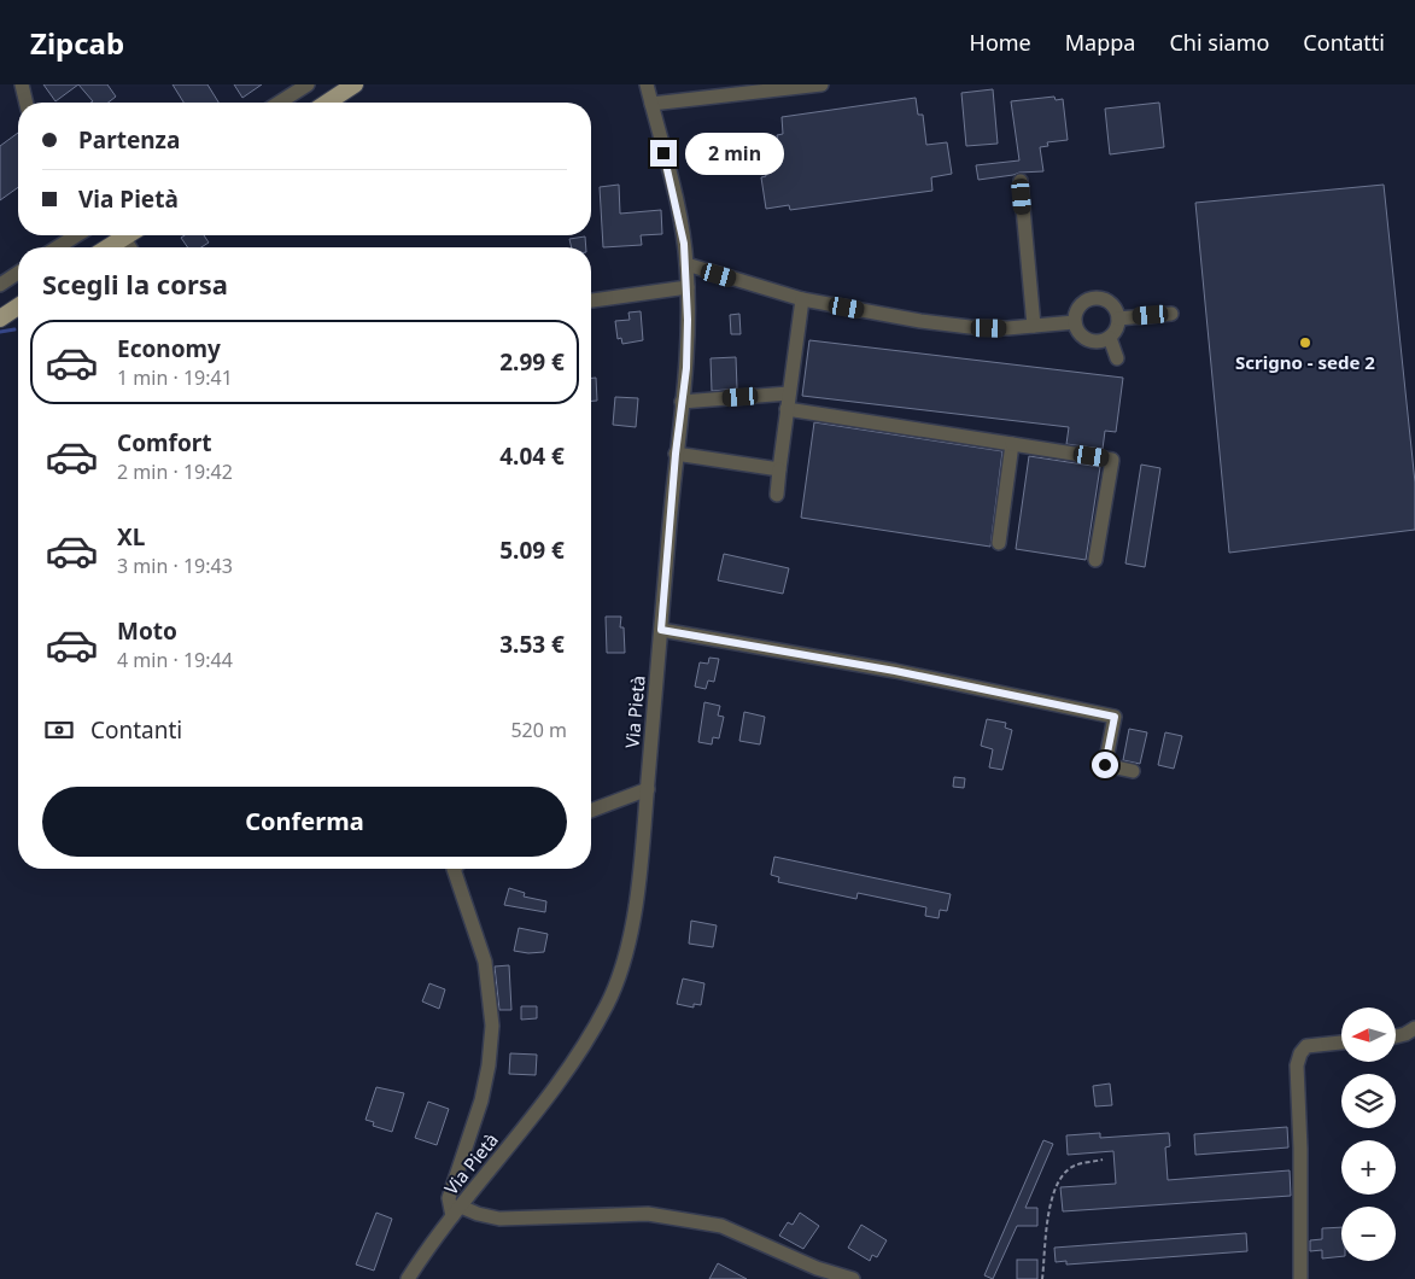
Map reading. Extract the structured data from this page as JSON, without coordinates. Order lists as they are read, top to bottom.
{
  "streets": {
    "street": ["Via Pietà"]
  },
  "places": ["Scrigno - sede 2"],
  "north": "left",
  "page": {
    "header": "Zipcab",
    "nav": [
      "Home",
      "Mappa",
      "Chi siamo",
      "Contatti"
    ],
    "banner": ["Partenza", "Via Pietà"],
    "bubble": "2 min",
    "heading": "Scegli la corsa",
    "list": [
      {
        "name": "Economy",
        "note": "1 min · 19:41",
        "value": "2.99 €"
      },
      {
        "name": "Comfort",
        "note": "2 min · 19:42",
        "value": "4.04 €"
      },
      {
        "name": "XL",
        "note": "3 min · 19:43",
        "value": "5.09 €"
      },
      {
        "name": "Moto",
        "note": "4 min · 19:44",
        "value": "3.53 €"
      }
    ],
    "pay": ["Contanti", "520 m"],
    "buttons": "Conferma",
    "map_buttons": ["+", "−"]
  }
}
